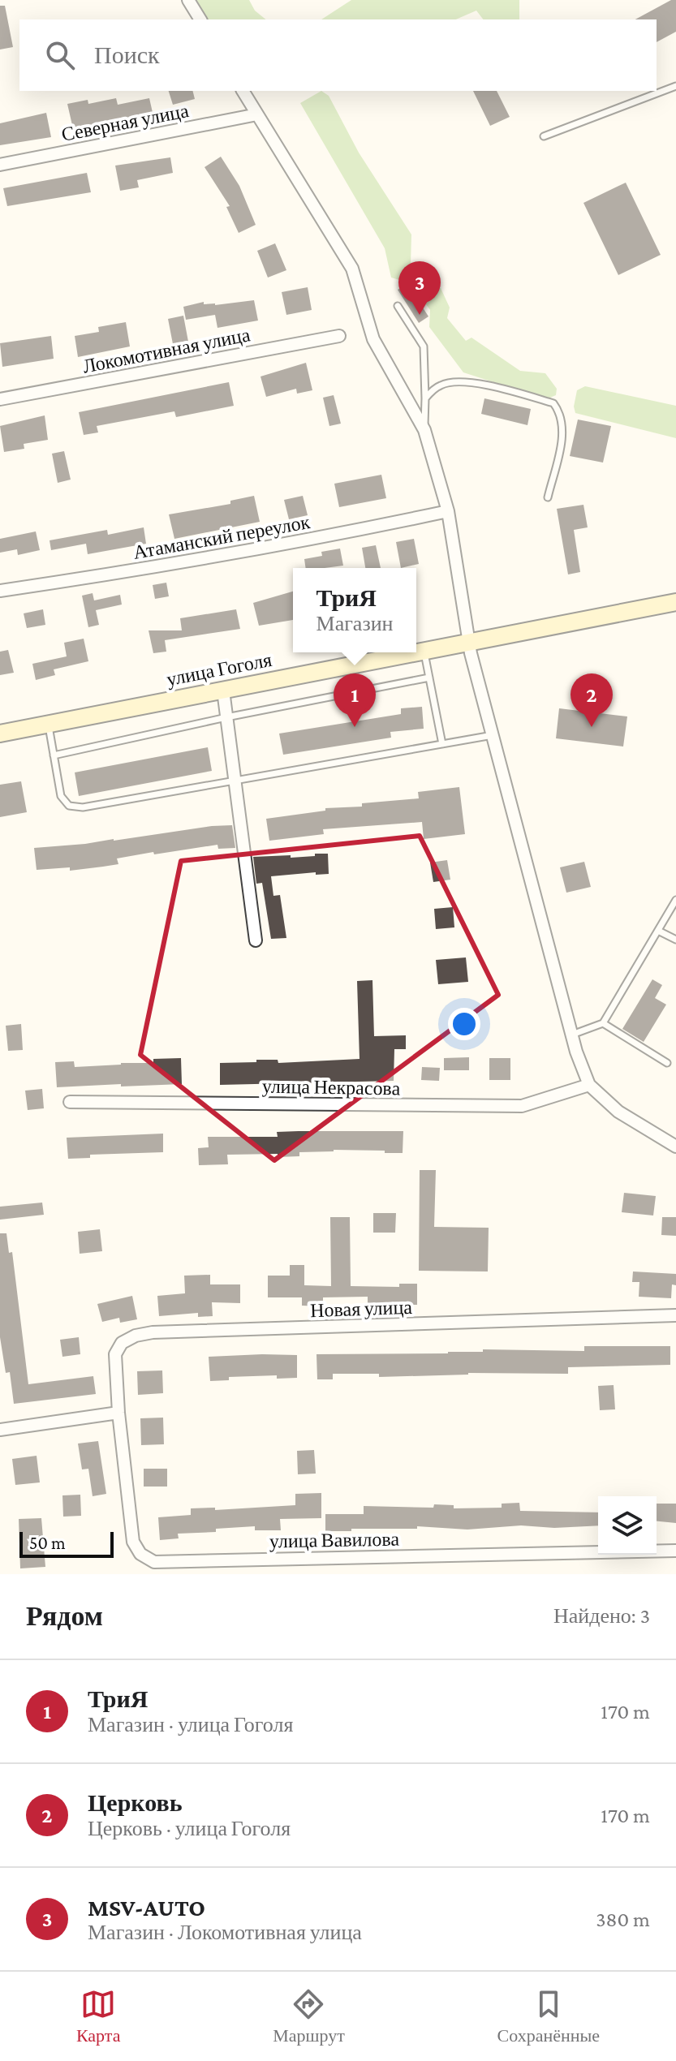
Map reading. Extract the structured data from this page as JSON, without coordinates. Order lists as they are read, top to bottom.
{
  "streets": {
    "main road": ["улица Гоголя"],
    "street": [
      "Северная улица",
      "Локомотивная улица",
      "Атаманский переулок",
      "улица Некрасова",
      "Новая улица",
      "улица Вавилова"
    ]
  },
  "crossings": [
    ["Новая улица", "улица Вавилова"]
  ],
  "scale_bar": "50 m",
  "page": {
    "search": "Поиск",
    "pins": ["3", "1", "2"],
    "popup": ["ТриЯ", "Магазин"],
    "scale": "50 m",
    "heading": ["Рядом", "Найдено: 3"],
    "list": [
      {
        "mark": "1",
        "name": "ТриЯ",
        "note": "Магазин · улица Гоголя",
        "value": "170 m"
      },
      {
        "mark": "2",
        "name": "Церковь",
        "note": "Церковь · улица Гоголя",
        "value": "170 m"
      },
      {
        "mark": "3",
        "name": "MSV-AUTO",
        "note": "Магазин · Локомотивная улица",
        "value": "380 m"
      }
    ],
    "nav": ["Карта", "Маршрут", "Сохранённые"]
  }
}
